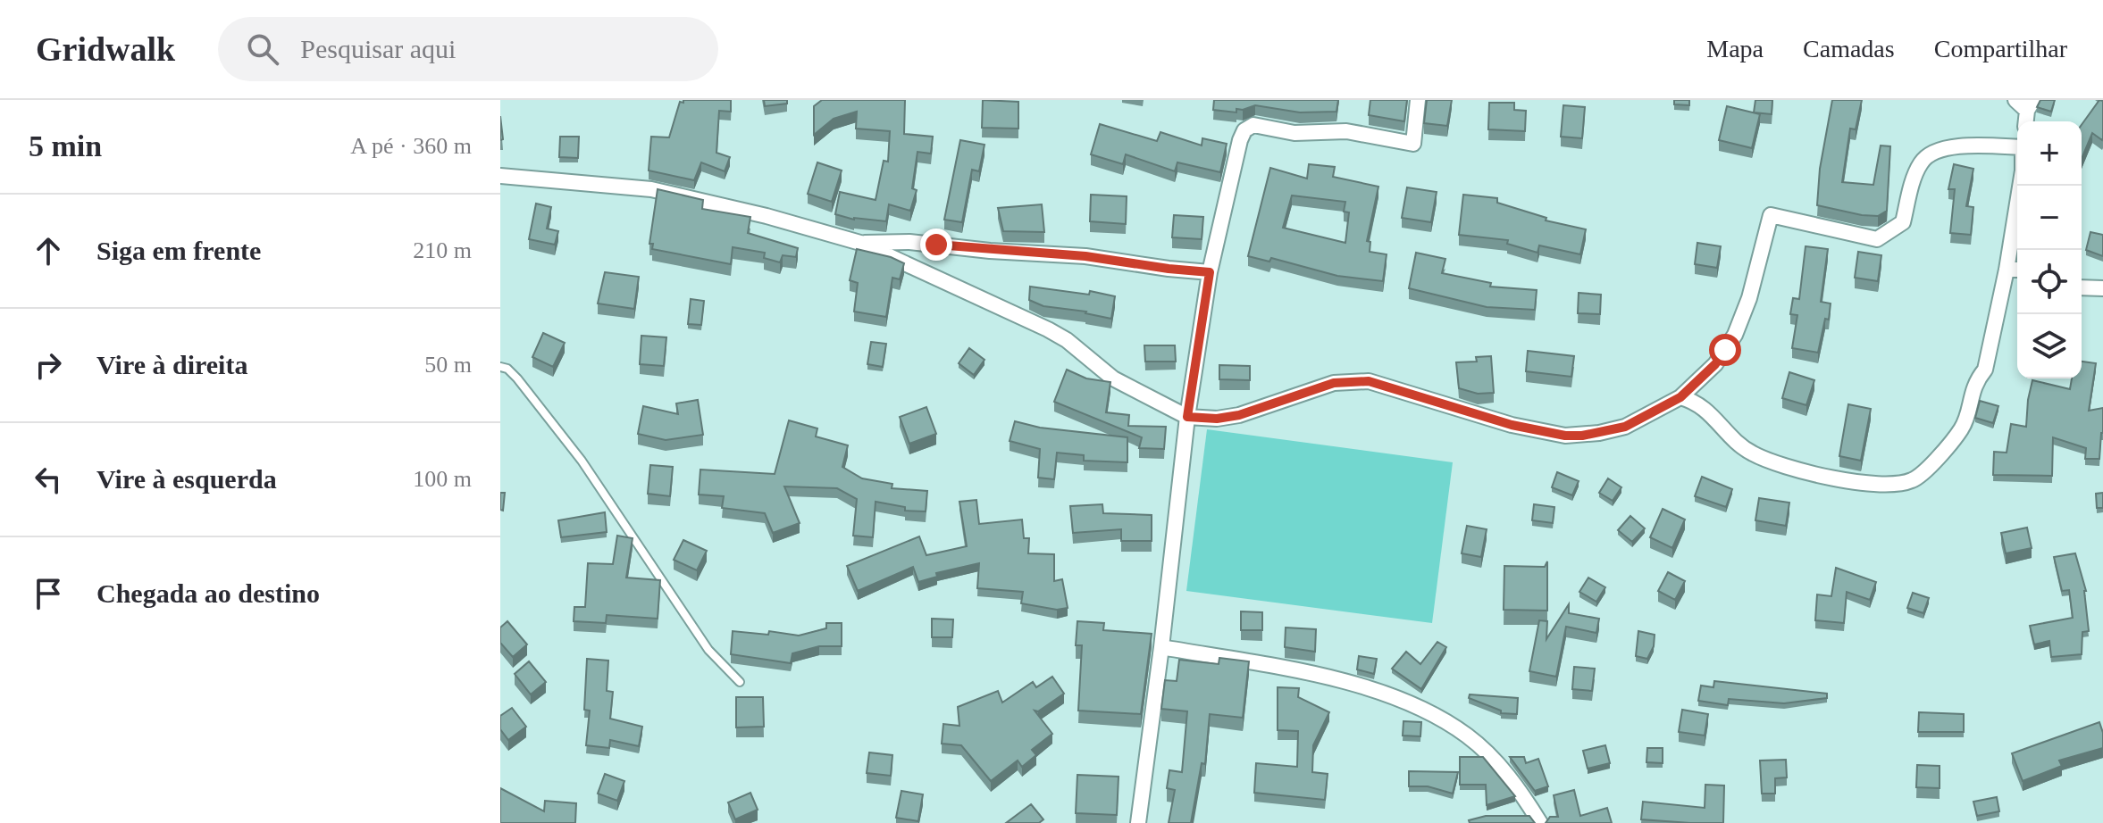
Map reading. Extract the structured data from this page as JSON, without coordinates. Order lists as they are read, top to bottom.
{
  "page": {
    "header": "Gridwalk",
    "search": "Pesquisar aqui",
    "nav": ["Mapa", "Camadas", "Compartilhar"],
    "heading": ["5 min", "A pé · 360 m"],
    "map_buttons": ["+", "−"],
    "list": [
      ["Siga em frente", "210 m"],
      ["Vire à direita", "50 m"],
      ["Vire à esquerda", "100 m"],
      "Chegada ao destino"
    ]
  }
}
